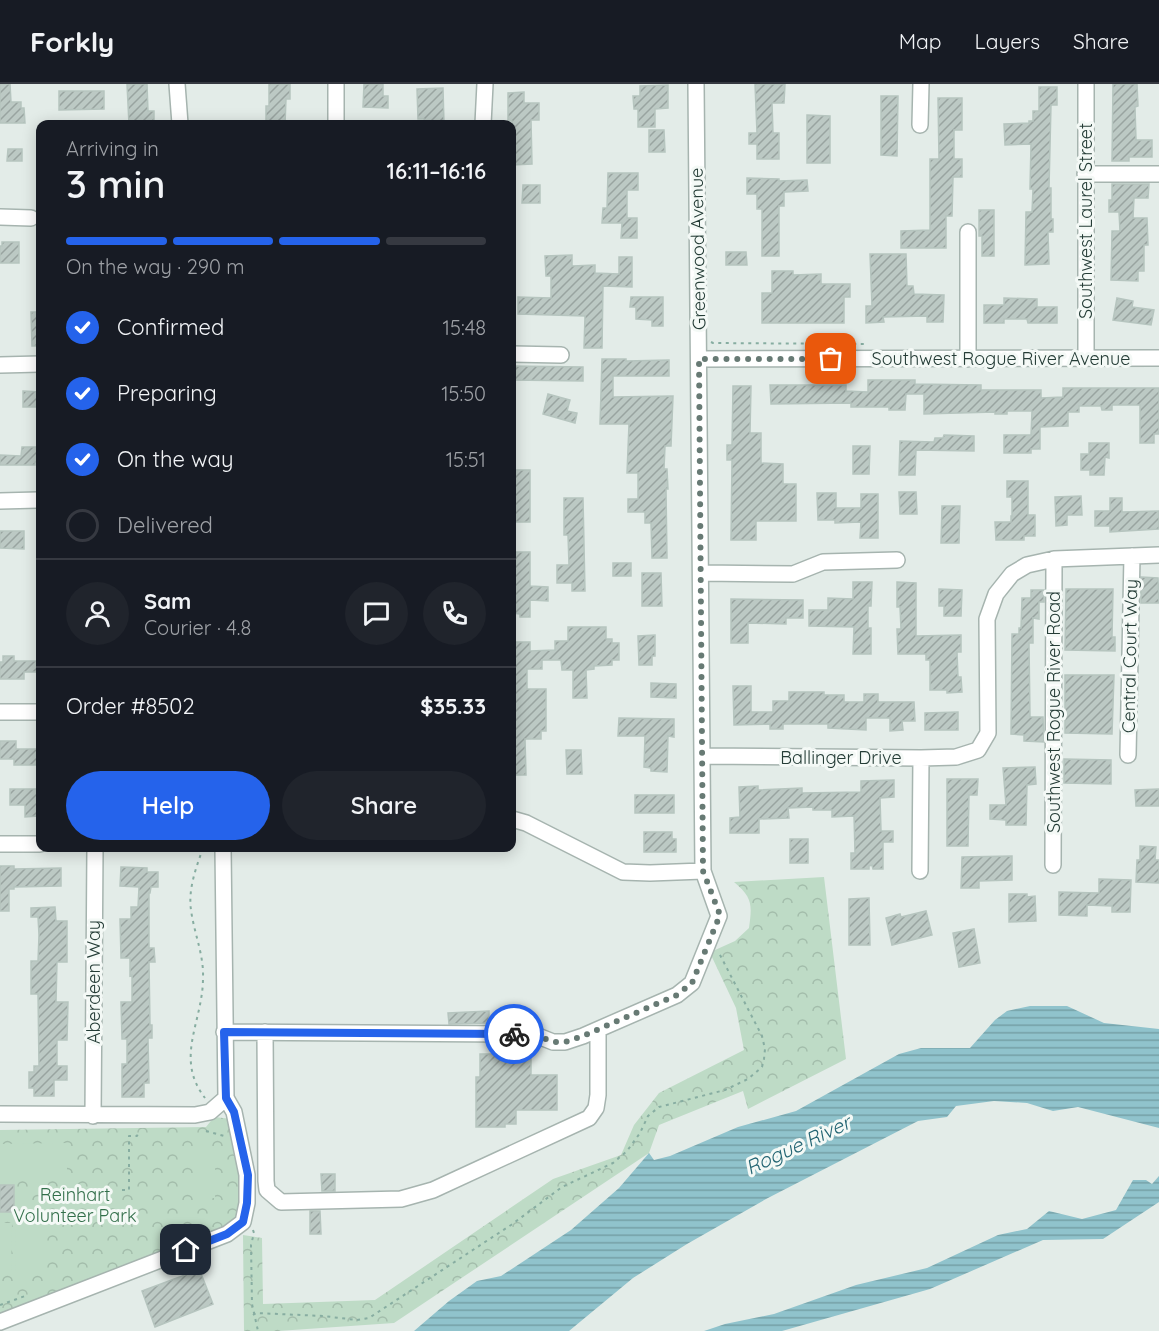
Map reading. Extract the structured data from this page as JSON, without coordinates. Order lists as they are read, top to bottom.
{
  "streets": {
    "street": [
      "Southwest Laurel Street",
      "Greenwood Avenue",
      "Southwest Rogue River Avenue",
      "Central Court Way",
      "Southwest Rogue River Road",
      "Ballinger Drive",
      "Aberdeen Way"
    ]
  },
  "crossings": [
    ["Southwest Laurel Street", "Southwest Rogue River Avenue"],
    ["Greenwood Avenue", "Southwest Rogue River Avenue"],
    ["Greenwood Avenue", "Ballinger Drive"],
    ["Southwest Rogue River Road", "Ballinger Drive"]
  ],
  "water": ["Rogue River"],
  "parks": ["Reinhart Volunteer Park"],
  "page": {
    "header": "Forkly",
    "nav": ["Map", "Layers", "Share"],
    "heading": ["3 min", "Arriving in", "16:11–16:16"],
    "panel": [
      "Sam",
      "Courier · 4.8",
      "Order #8502",
      "$35.33"
    ],
    "bar": "On the way · 290 m",
    "list": [
      ["Confirmed", "15:48"],
      ["Preparing", "15:50"],
      ["On the way", "15:51"],
      "Delivered"
    ],
    "buttons": ["Help", "Share"]
  }
}
